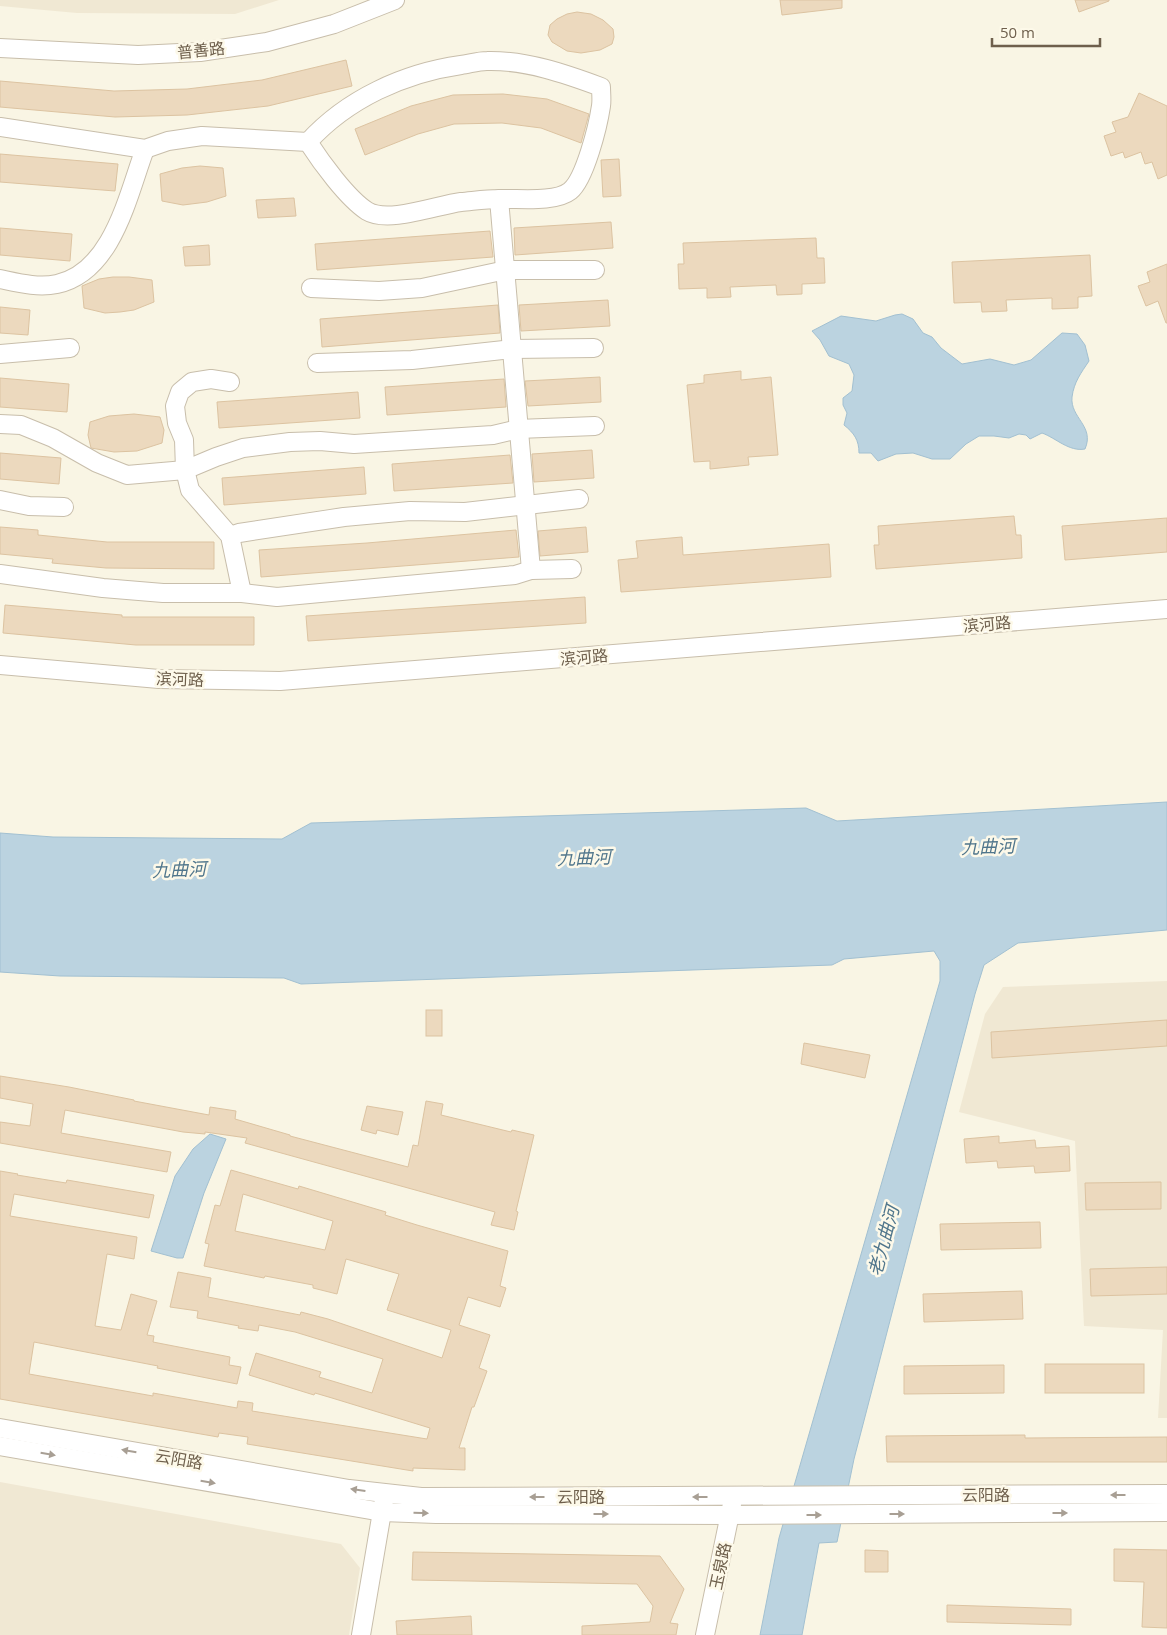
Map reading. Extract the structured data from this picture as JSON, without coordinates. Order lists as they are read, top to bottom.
{
  "streets": {
    "street": [
      "普善路",
      "滨河路",
      "云阳路",
      "玉泉路"
    ]
  },
  "crossings": [
    ["云阳路", "玉泉路"]
  ],
  "water": ["九曲河", "老九曲河"],
  "scale_bar": "50 m"
}
